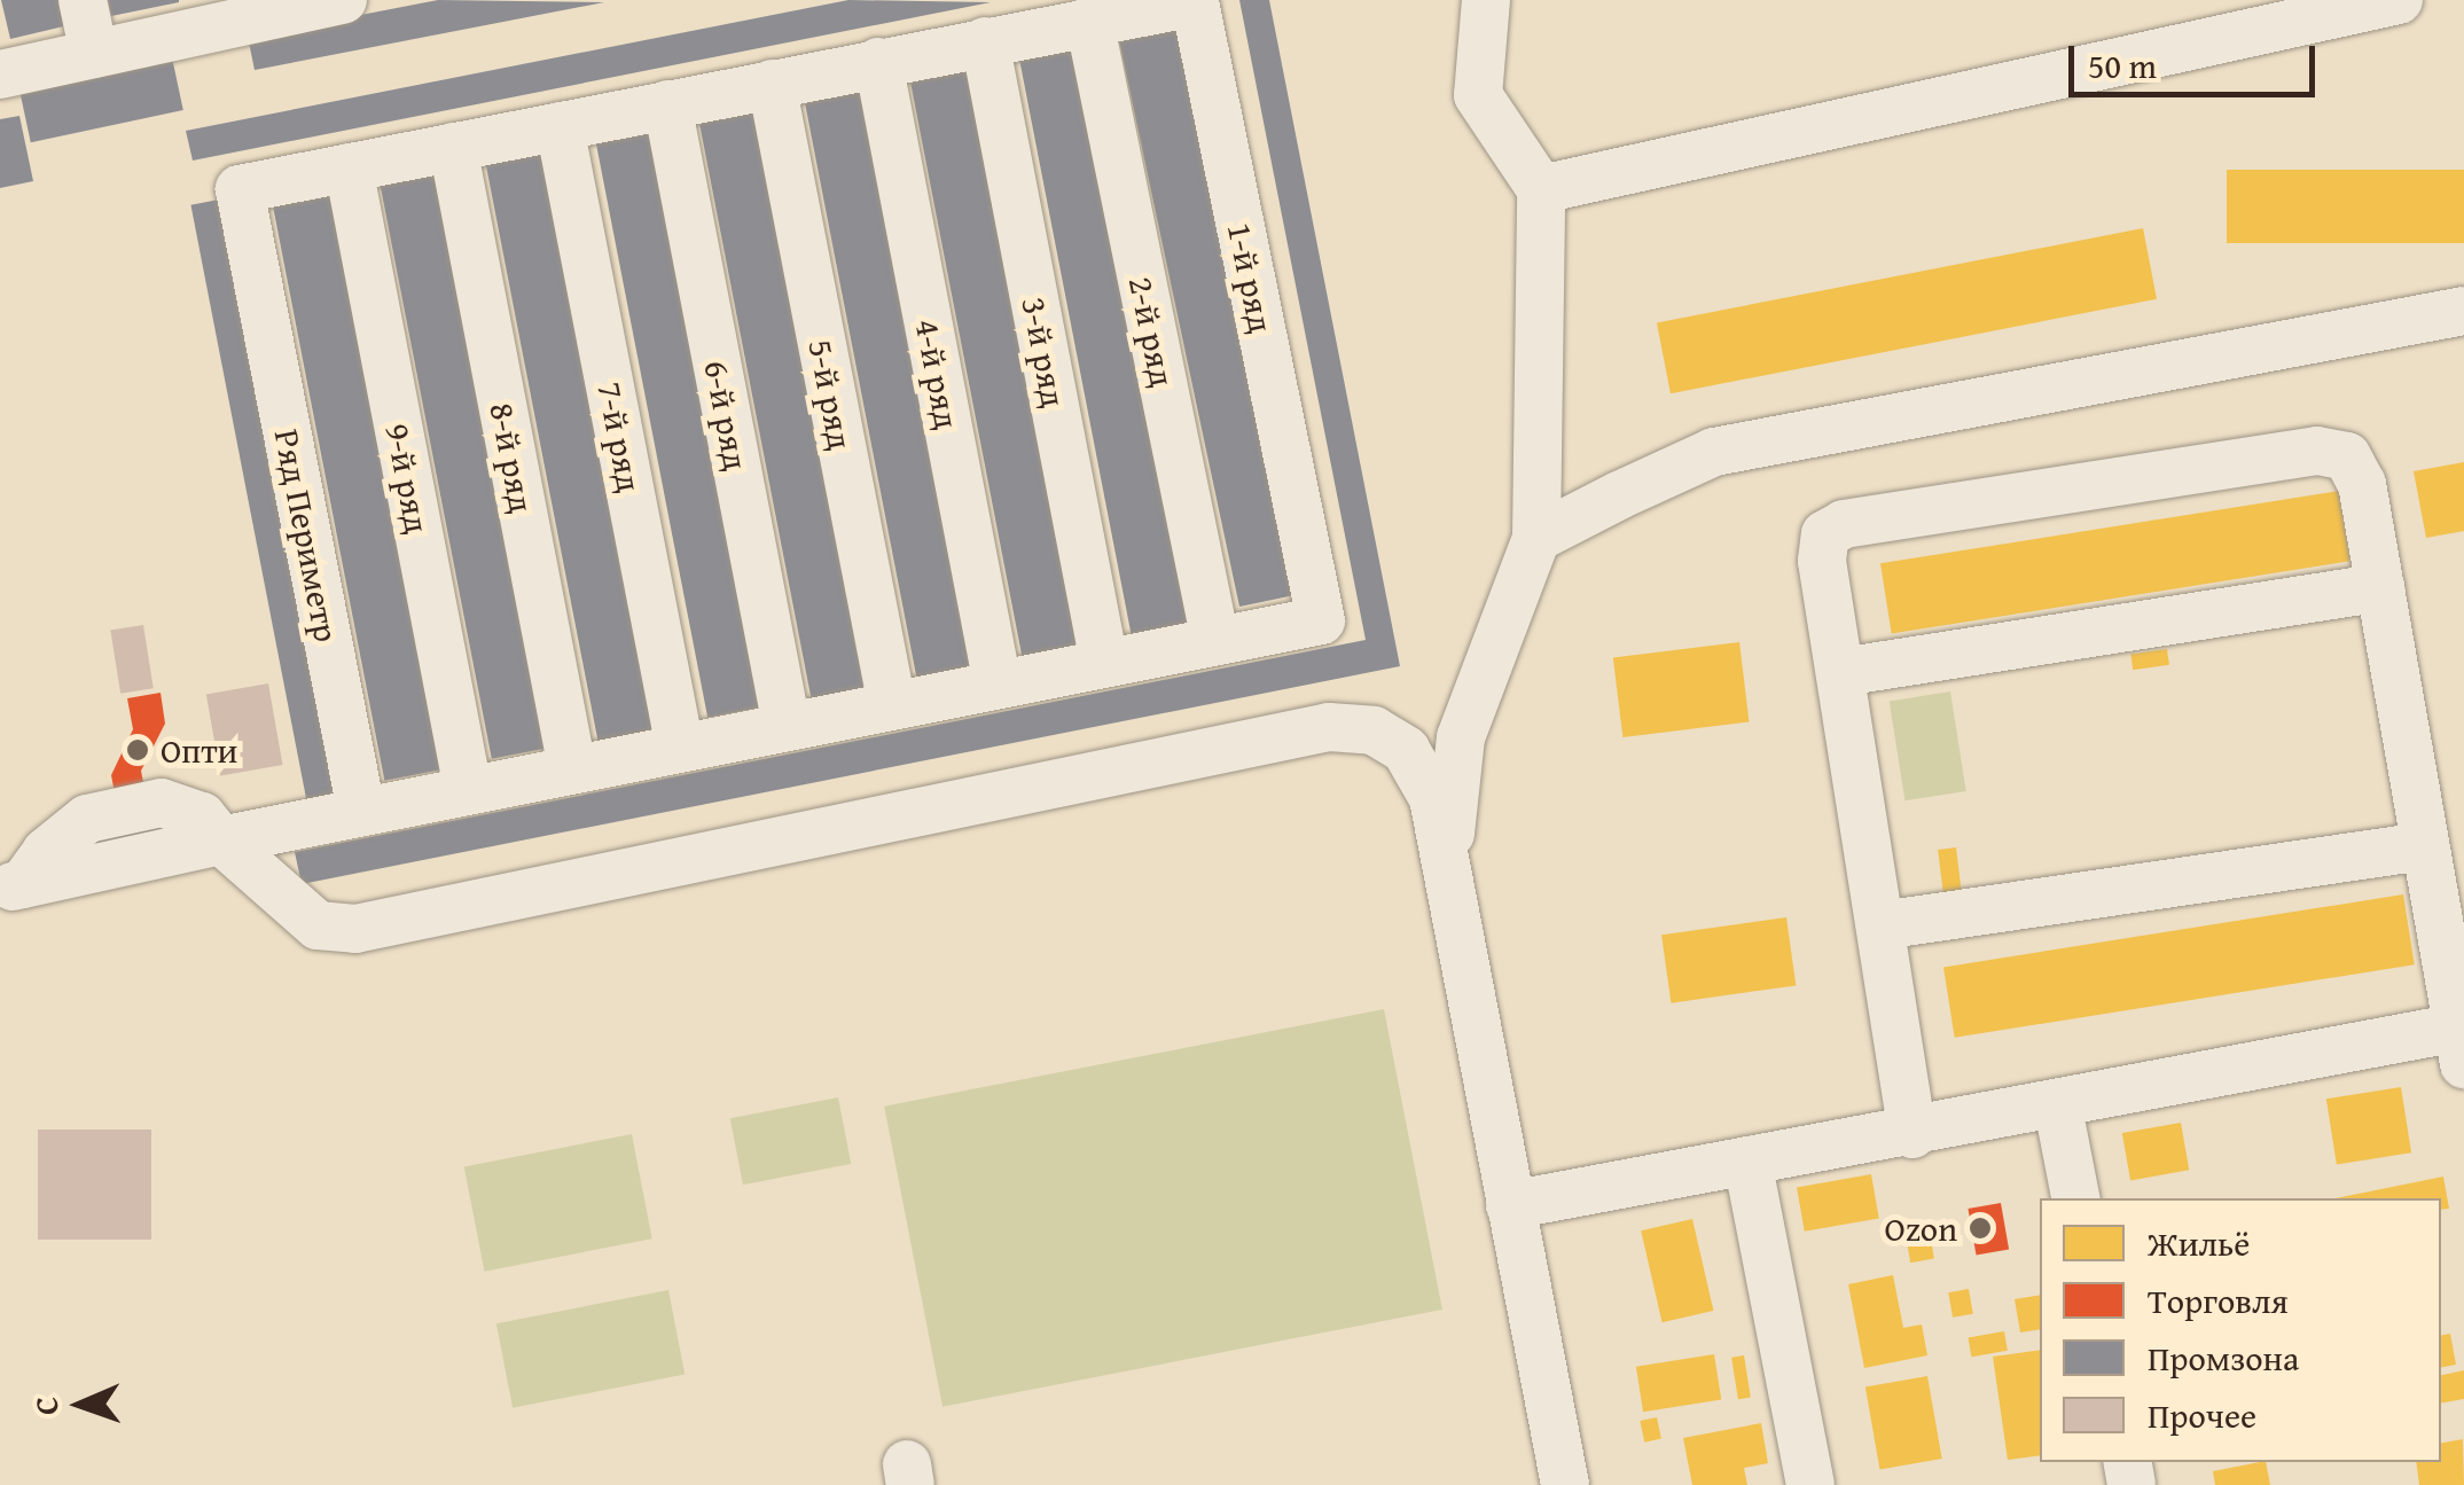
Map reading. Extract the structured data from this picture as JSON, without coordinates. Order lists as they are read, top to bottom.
{
  "streets": {
    "street": [
      "1-й ряд",
      "2-й ряд",
      "3-й ряд",
      "4-й ряд",
      "5-й ряд",
      "6-й ряд",
      "7-й ряд",
      "8-й ряд",
      "9-й ряд",
      "Ряд Периметр"
    ]
  },
  "crossings": [
    ["1-й ряд", "2-й ряд"],
    ["1-й ряд", "Ряд Периметр"],
    ["2-й ряд", "Ряд Периметр"],
    ["3-й ряд", "Ряд Периметр"],
    ["4-й ряд", "Ряд Периметр"],
    ["5-й ряд", "Ряд Периметр"],
    ["6-й ряд", "Ряд Периметр"],
    ["7-й ряд", "Ряд Периметр"],
    ["8-й ряд", "Ряд Периметр"],
    ["9-й ряд", "Ряд Периметр"]
  ],
  "places": ["Опти", "Ozon"],
  "legend": [
    "Жильё",
    "Торговля",
    "Промзона",
    "Прочее"
  ],
  "scale_bar": "50 m",
  "north": "left"
}
